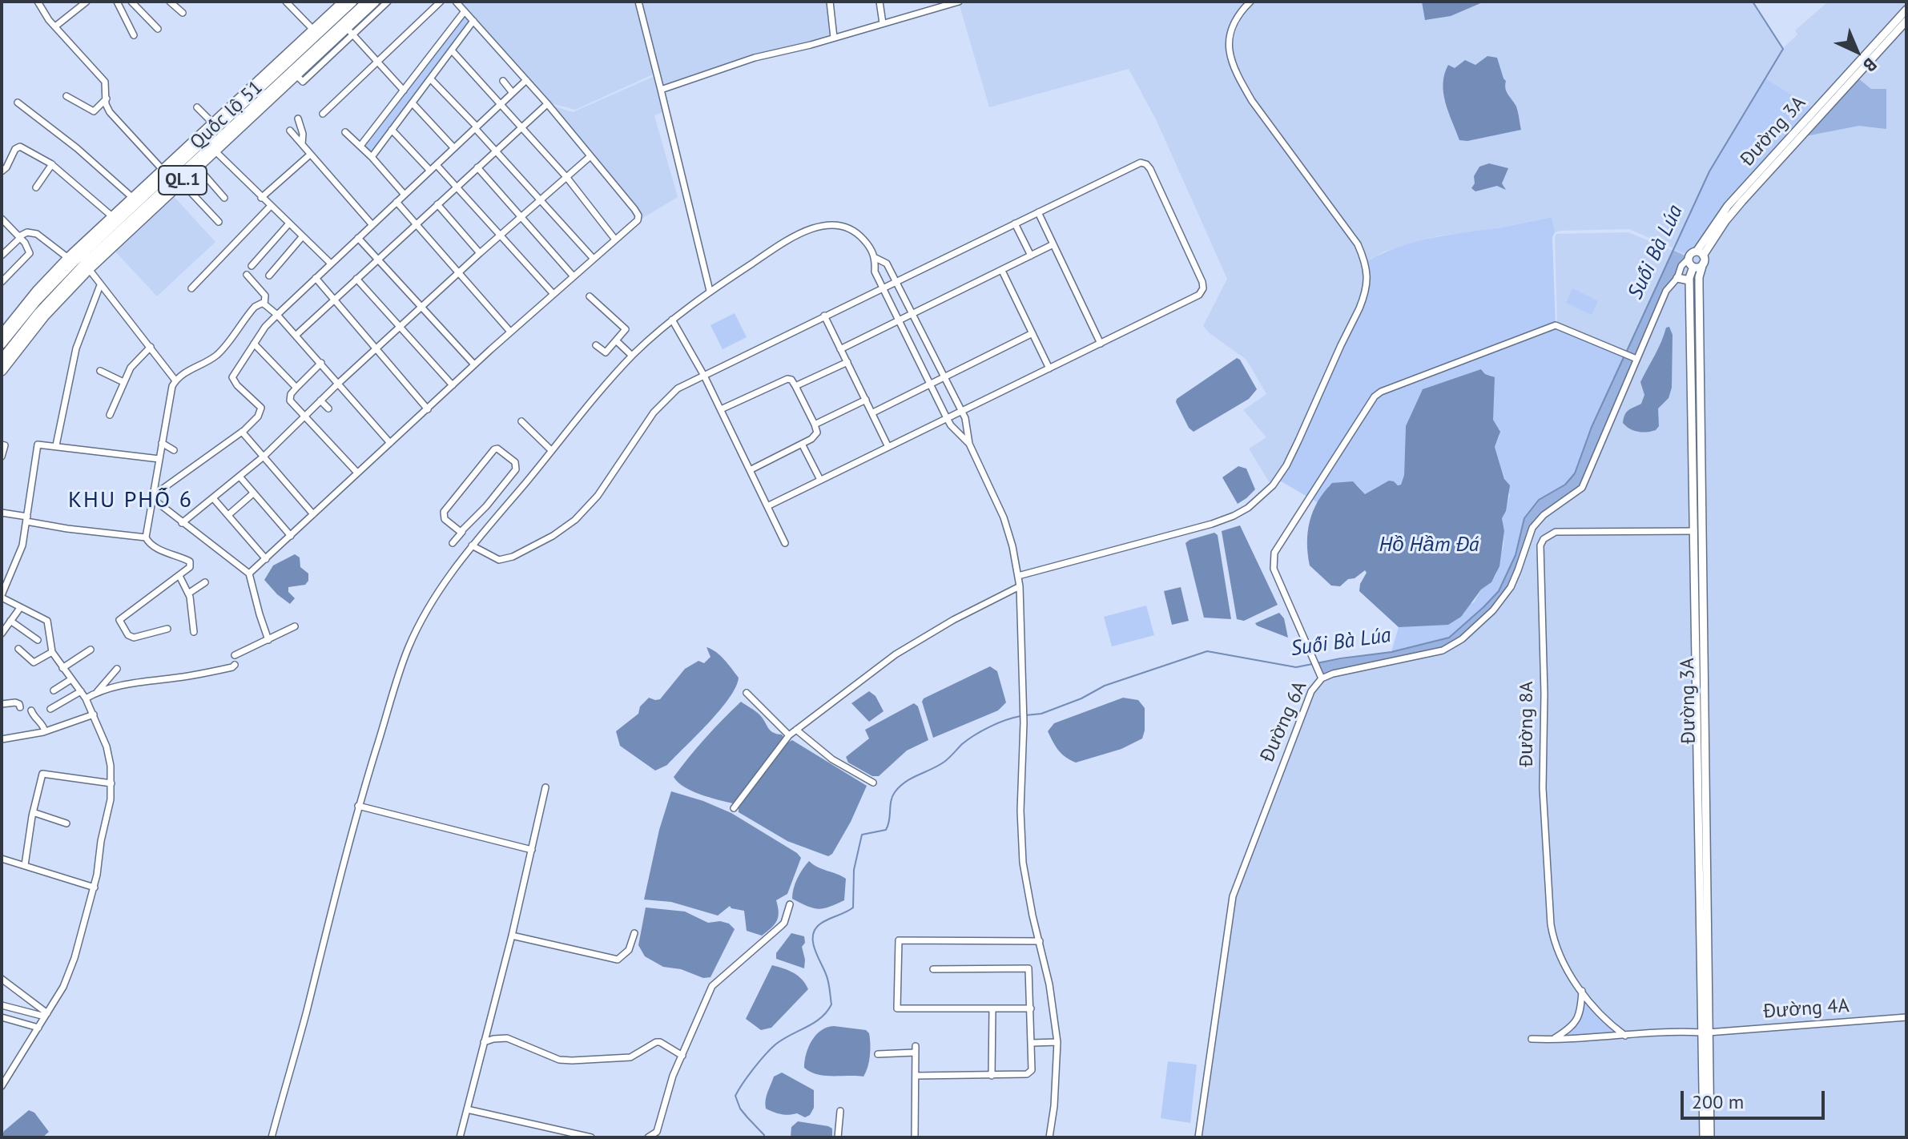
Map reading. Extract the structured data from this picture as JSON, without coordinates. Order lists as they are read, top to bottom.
{
  "streets": {
    "main road": ["Quốc lộ 51", "QL.1"],
    "street": [
      "Đường 3A",
      "Đường 6A",
      "Đường 8A",
      "Đường 4A"
    ]
  },
  "crossings": [
    ["Đường 3A", "Đường 8A"],
    ["Đường 3A", "Đường 4A"],
    ["Đường 8A", "Đường 4A"]
  ],
  "districts": ["KHU PHỐ 6"],
  "water": ["Suối Bà Lúa", "Hồ Hầm Đá"],
  "scale_bar": "200 m",
  "north": "bottom right"
}
